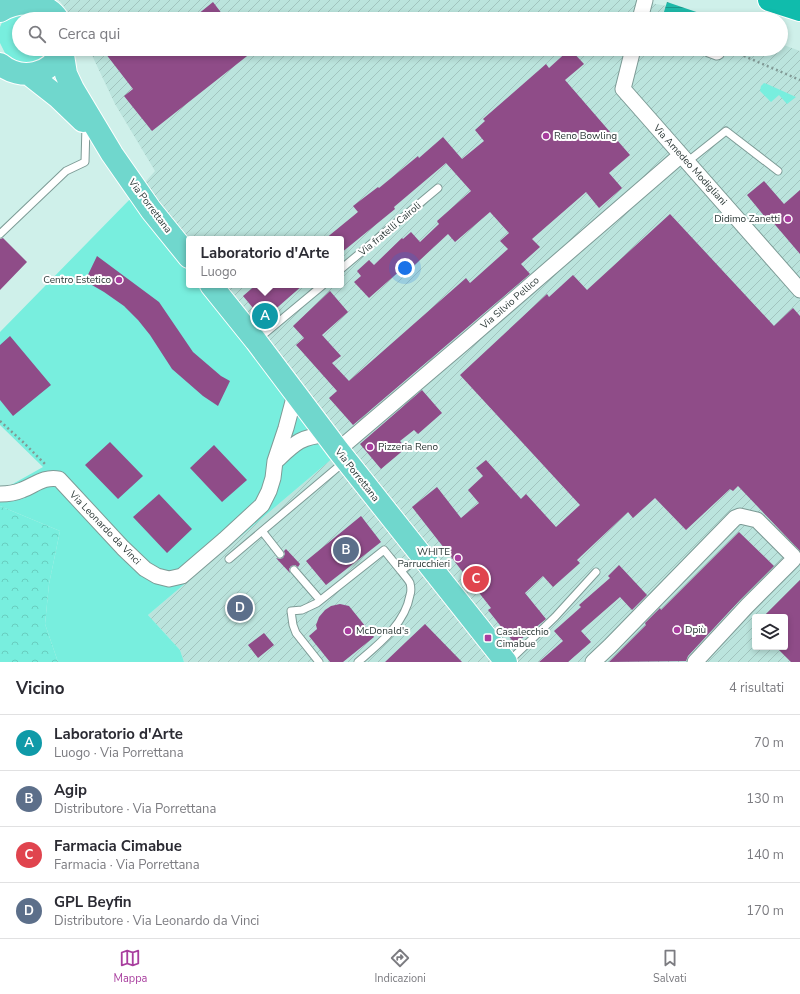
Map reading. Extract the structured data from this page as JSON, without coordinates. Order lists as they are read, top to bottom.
{
  "streets": {
    "main road": ["Via Porrettana"],
    "street": ["Via Amedeo Modigliani", "Via Silvio Pellico", "Via Leonardo da Vinci"],
    "lane": ["Via fratelli Cairoli"]
  },
  "crossings": [
    ["Via Amedeo Modigliani", "Via Silvio Pellico"],
    ["Via Porrettana", "Via Silvio Pellico"],
    ["Via Porrettana", "Via Leonardo da Vinci"]
  ],
  "places": {
    "other": [
      "Reno Bowling",
      "Didimo Zanetti",
      "Centro Estetico",
      "Pizzeria Reno",
      "WHITE Parrucchieri",
      "Dpiù",
      "McDonald's"
    ],
    "transit": ["Casalecchio Cimabue"]
  },
  "page": {
    "search": "Cerca qui",
    "popup": ["Laboratorio d'Arte", "Luogo"],
    "pins": [
      "A",
      "B",
      "C",
      "D"
    ],
    "heading": ["Vicino", "4 risultati"],
    "list": [
      {
        "mark": "A",
        "name": "Laboratorio d'Arte",
        "note": "Luogo · Via Porrettana",
        "value": "70 m"
      },
      {
        "mark": "B",
        "name": "Agip",
        "note": "Distributore · Via Porrettana",
        "value": "130 m"
      },
      {
        "mark": "C",
        "name": "Farmacia Cimabue",
        "note": "Farmacia · Via Porrettana",
        "value": "140 m"
      },
      {
        "mark": "D",
        "name": "GPL Beyfin",
        "note": "Distributore · Via Leonardo da Vinci",
        "value": "170 m"
      }
    ],
    "nav": ["Mappa", "Indicazioni", "Salvati"]
  }
}
